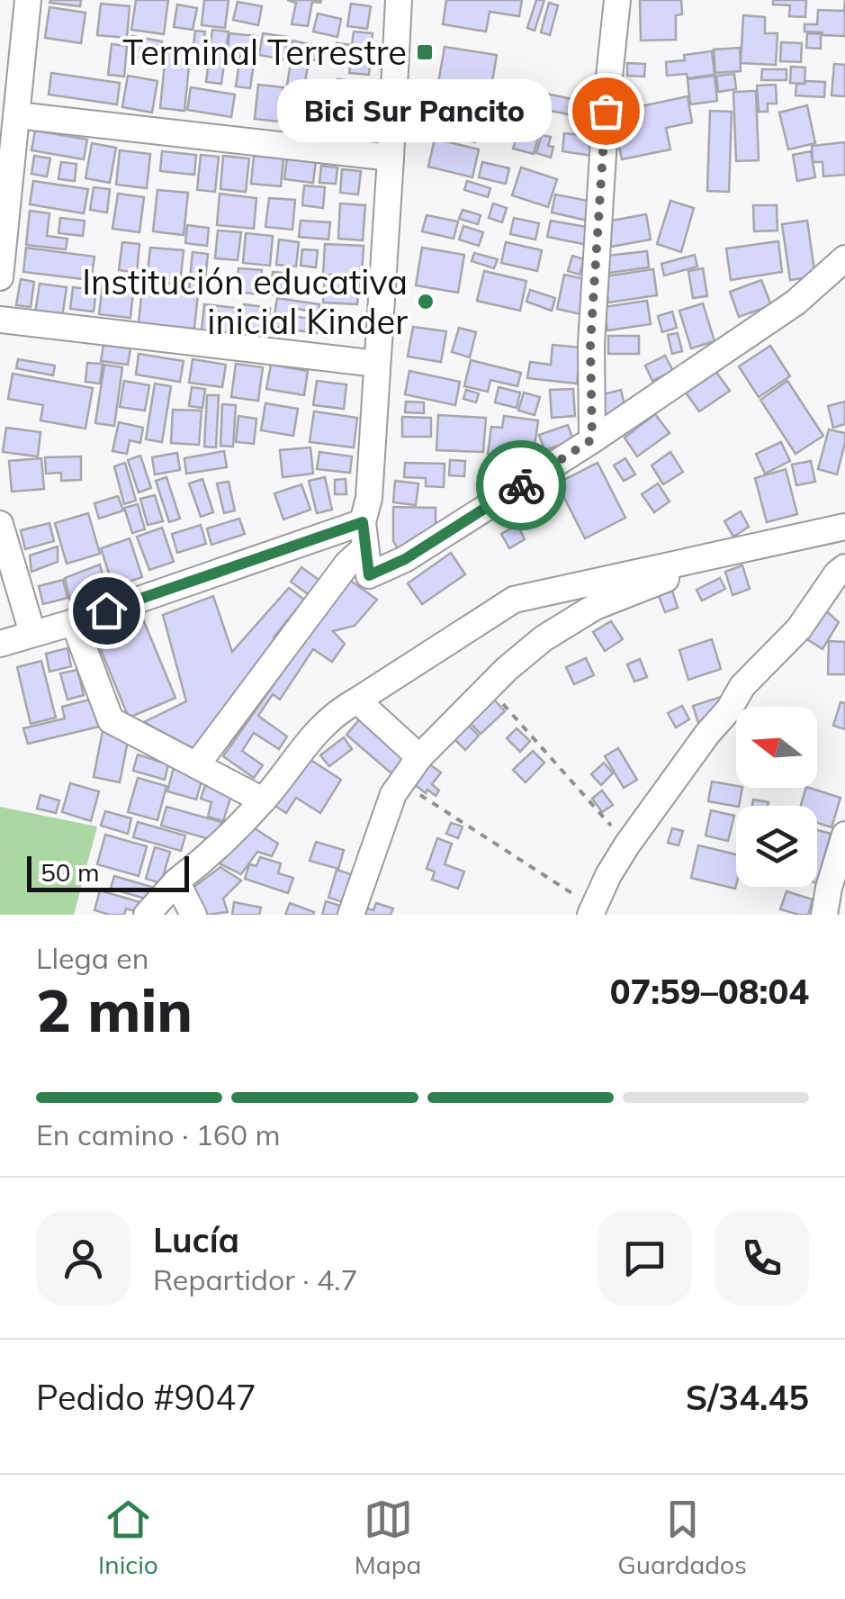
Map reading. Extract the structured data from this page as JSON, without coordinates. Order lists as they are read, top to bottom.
{
  "places": {
    "transit": ["Terminal Terrestre"],
    "other": ["Bici Sur Pancito", "Institución educativa inicial Kinder"]
  },
  "scale_bar": "50 m",
  "north": "left",
  "page": {
    "bubble": "Bici Sur Pancito",
    "scale": "50 m",
    "heading": ["2 min", "Llega en", "07:59–08:04"],
    "panel": [
      "Lucía",
      "Repartidor · 4.7",
      "Pedido #9047",
      "S/34.45"
    ],
    "bar": "En camino · 160 m",
    "tabs": ["Inicio", "Mapa", "Guardados"]
  }
}
